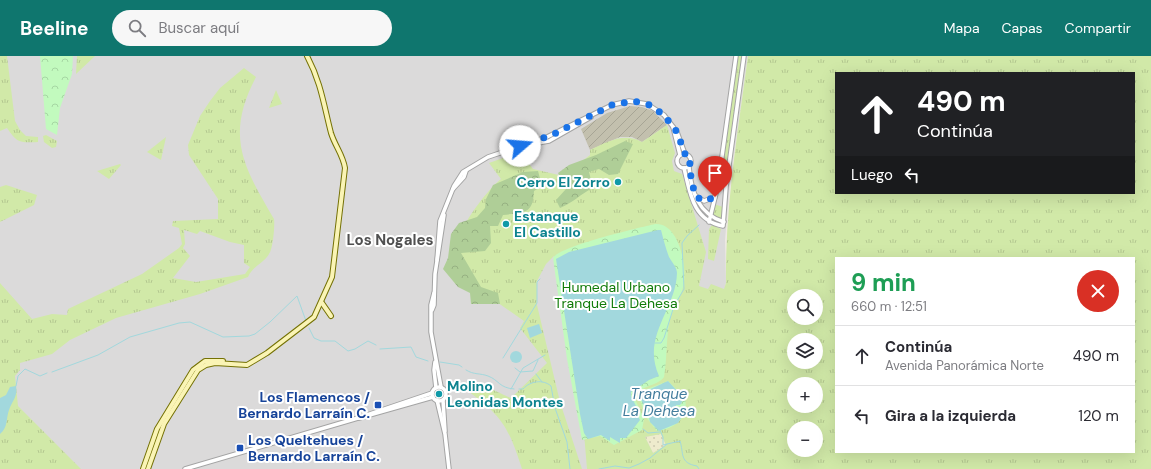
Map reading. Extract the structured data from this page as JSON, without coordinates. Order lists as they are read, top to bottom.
{
  "districts": ["Los Nogales"],
  "water": ["Tranque La Dehesa"],
  "parks": ["Humedal Urbano Tranque La Dehesa"],
  "places": {
    "other": ["Cerro El Zorro", "Estanque El Castillo", "Molino Leonidas Montes"],
    "transit": ["Los Flamencos / Bernardo Larraín C.", "Los Queltehues / Bernardo Larraín C."]
  },
  "page": {
    "header": "Beeline",
    "search": "Buscar aquí",
    "nav": ["Mapa", "Capas", "Compartir"],
    "turn": ["490 m", "Continúa"],
    "then": "Luego",
    "heading": ["9 min", "660 m · 12:51"],
    "map_buttons": ["+", "−"],
    "list": [
      {
        "name": "Continúa",
        "note": "Avenida Panorámica Norte",
        "value": "490 m"
      },
      {
        "name": "Gira a la izquierda",
        "value": "120 m"
      }
    ]
  }
}
